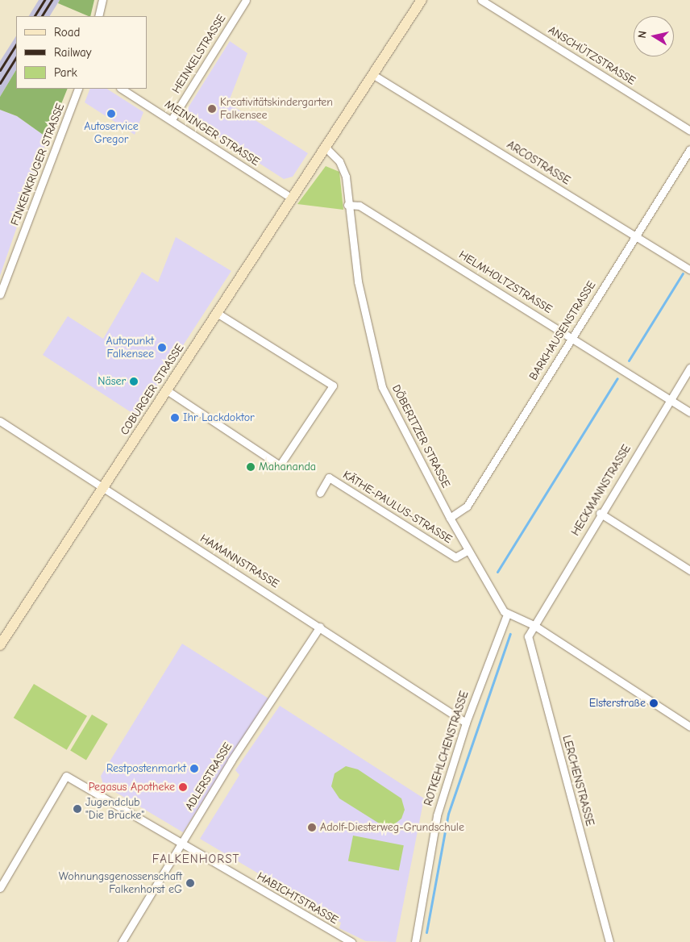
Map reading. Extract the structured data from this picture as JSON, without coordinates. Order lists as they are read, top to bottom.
{
  "streets": {
    "street": [
      "HEINKELSTRASSE",
      "ANSCHÜTZSTRASSE",
      "MEININGER STRASSE",
      "ARCOSTRASSE",
      "FINKENKRUGER STRASSE",
      "HELMHOLTZSTRASSE",
      "BARKHAUSENSTRASSE",
      "COBURGER STRASSE",
      "DÖBERITZER STRASSE",
      "HECKMANNSTRASSE",
      "KÄTHE-PAULUS-STRASSE",
      "HAMANNSTRASSE",
      "ROTKEHLCHENSTRASSE",
      "ADLERSTRASSE",
      "LERCHENSTRASSE",
      "HABICHTSTRASSE"
    ]
  },
  "crossings": [
    ["HEINKELSTRASSE", "MEININGER STRASSE"],
    ["MEININGER STRASSE", "COBURGER STRASSE"],
    ["ARCOSTRASSE", "BARKHAUSENSTRASSE"],
    ["HELMHOLTZSTRASSE", "BARKHAUSENSTRASSE"],
    ["HELMHOLTZSTRASSE", "DÖBERITZER STRASSE"],
    ["HELMHOLTZSTRASSE", "HECKMANNSTRASSE"],
    ["BARKHAUSENSTRASSE", "DÖBERITZER STRASSE"],
    ["COBURGER STRASSE", "DÖBERITZER STRASSE"],
    ["COBURGER STRASSE", "HAMANNSTRASSE"],
    ["DÖBERITZER STRASSE", "KÄTHE-PAULUS-STRASSE"],
    ["DÖBERITZER STRASSE", "ROTKEHLCHENSTRASSE"],
    ["HECKMANNSTRASSE", "LERCHENSTRASSE"],
    ["HAMANNSTRASSE", "ROTKEHLCHENSTRASSE"],
    ["HAMANNSTRASSE", "ADLERSTRASSE"],
    ["ADLERSTRASSE", "HABICHTSTRASSE"]
  ],
  "districts": ["FALKENHORST"],
  "places": [
    "Kreativitätskindergarten Falkensee",
    "Autoservice Gregor",
    "Autopunkt Falkensee",
    "Näser",
    "Ihr Lackdoktor",
    "Mahananda",
    "Elsterstraße",
    "Restpostenmarkt",
    "Pegasus Apotheke",
    "Jugendclub \"Die Brücke\"",
    "Adolf-Diesterweg-Grundschule",
    "Wohnungsgenossenschaft Falkenhorst eG"
  ],
  "legend": ["Road", "Railway", "Park"],
  "north": "left"
}
